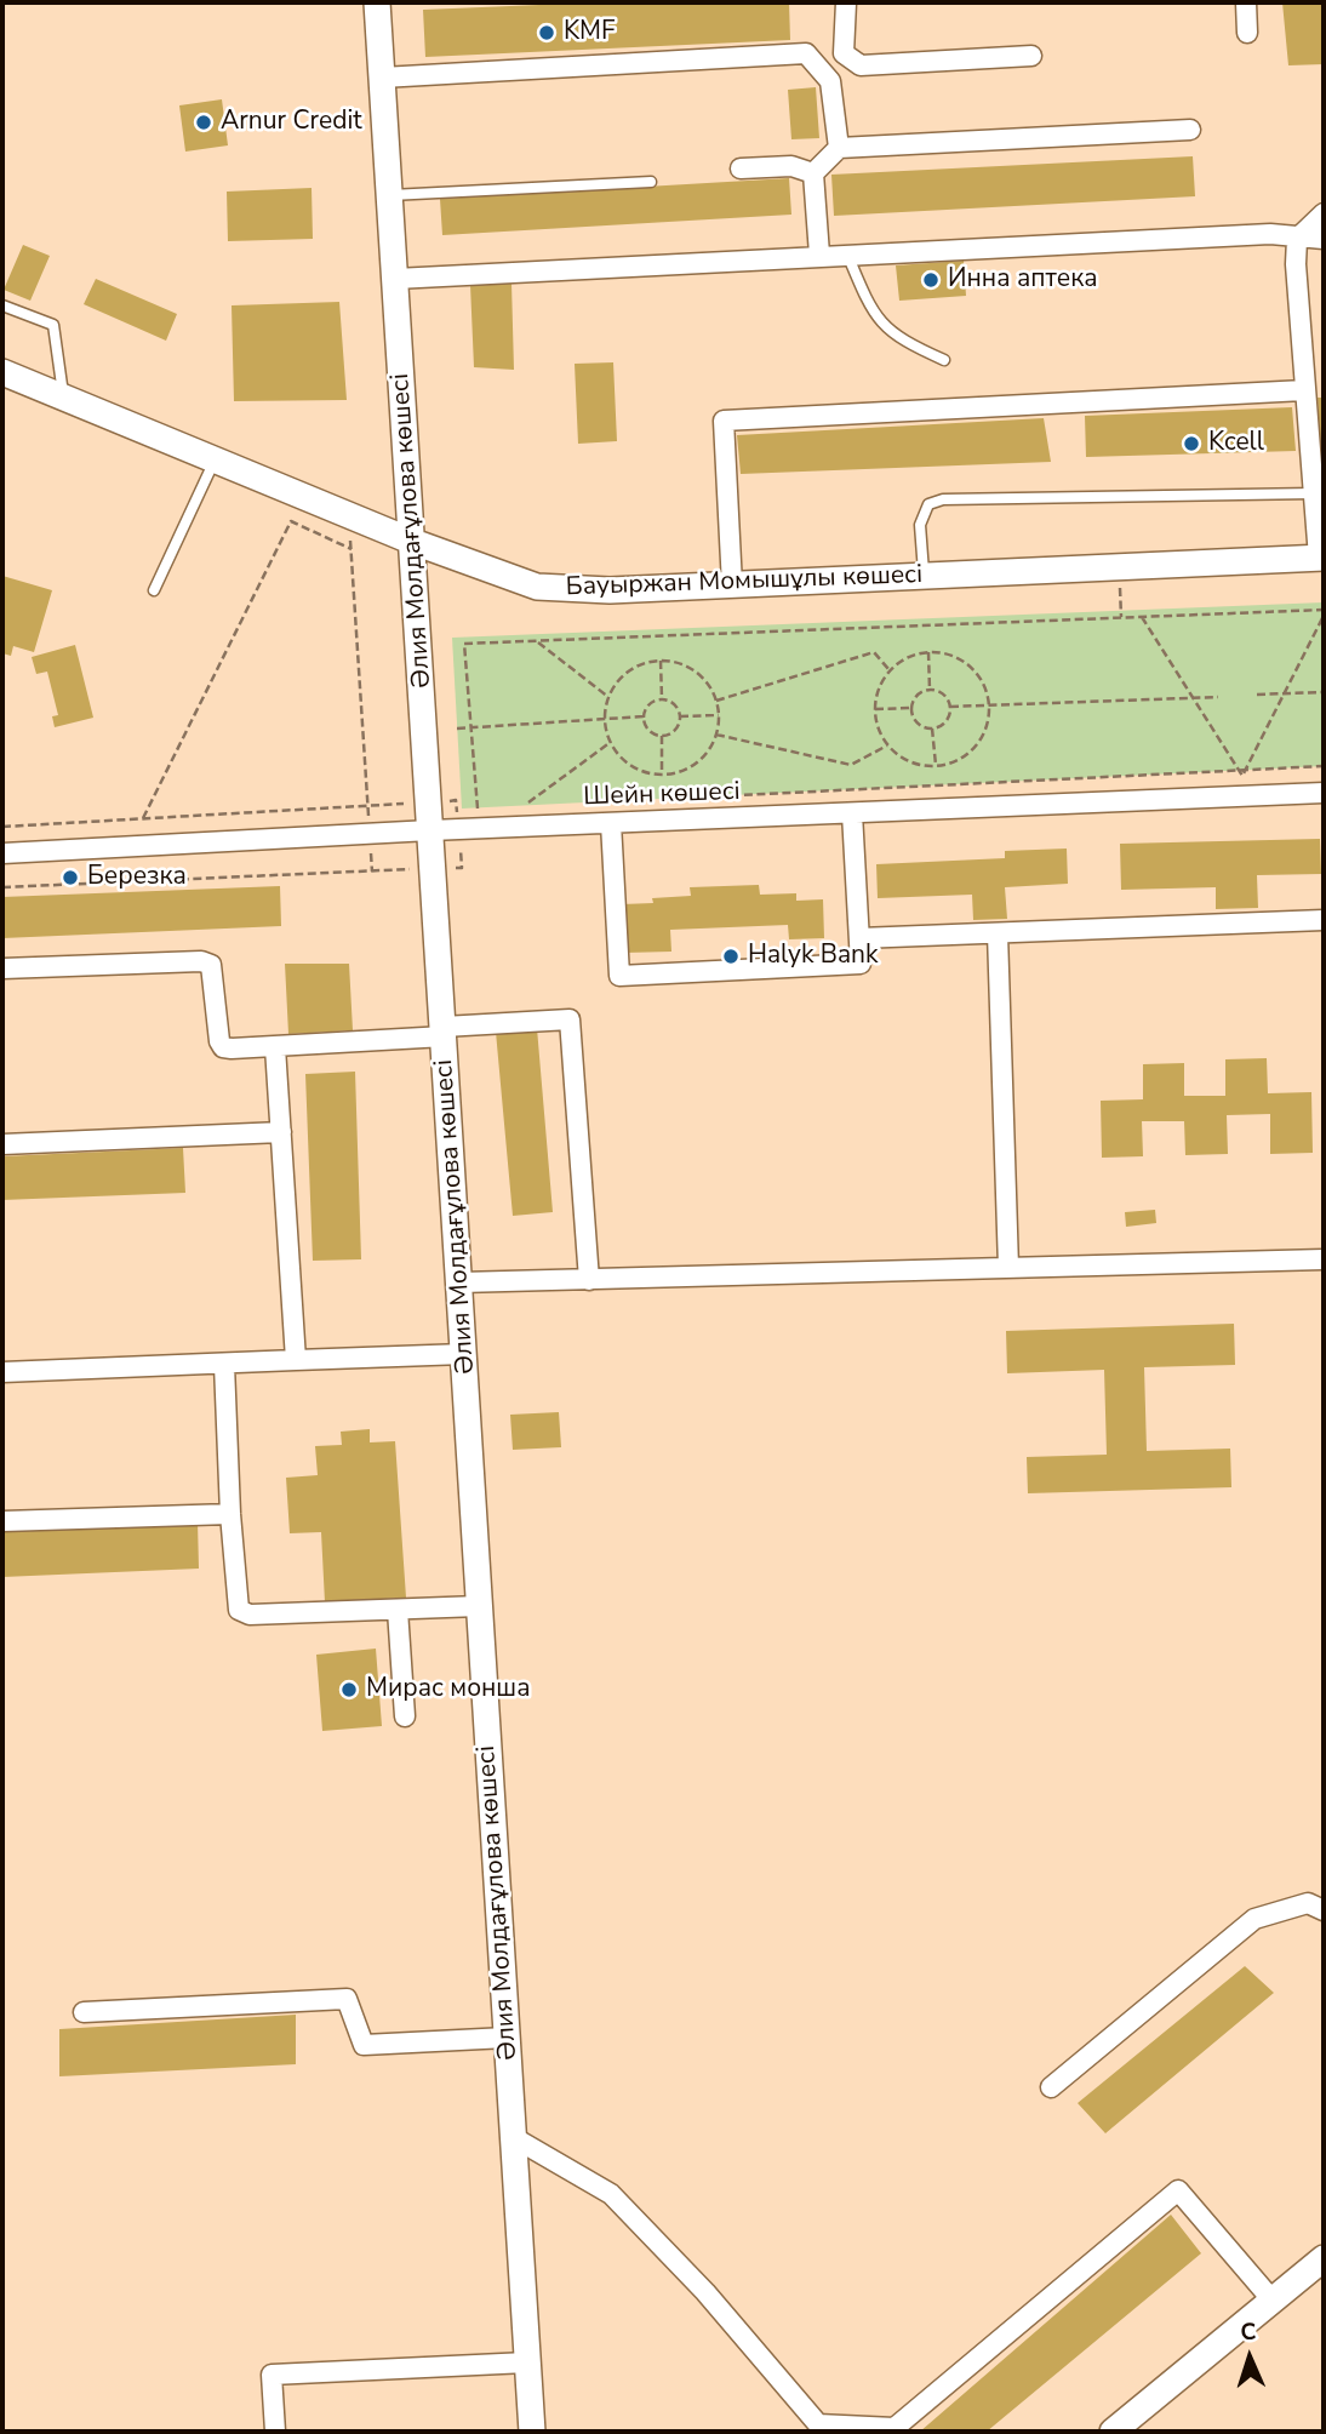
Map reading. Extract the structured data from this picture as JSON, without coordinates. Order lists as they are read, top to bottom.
{
  "streets": {
    "street": ["Әлия Молдағұлова көшесі", "Бауыржан Момышұлы көшесі", "Шейн көшесі"]
  },
  "crossings": [
    ["Әлия Молдағұлова көшесі", "Бауыржан Момышұлы көшесі"],
    ["Әлия Молдағұлова көшесі", "Шейн көшесі"]
  ],
  "places": [
    "KMF",
    "Arnur Credit",
    "Инна аптека",
    "Kcell",
    "Березка",
    "Halyk Bank",
    "Мирас монша"
  ],
  "north": "top"
}
